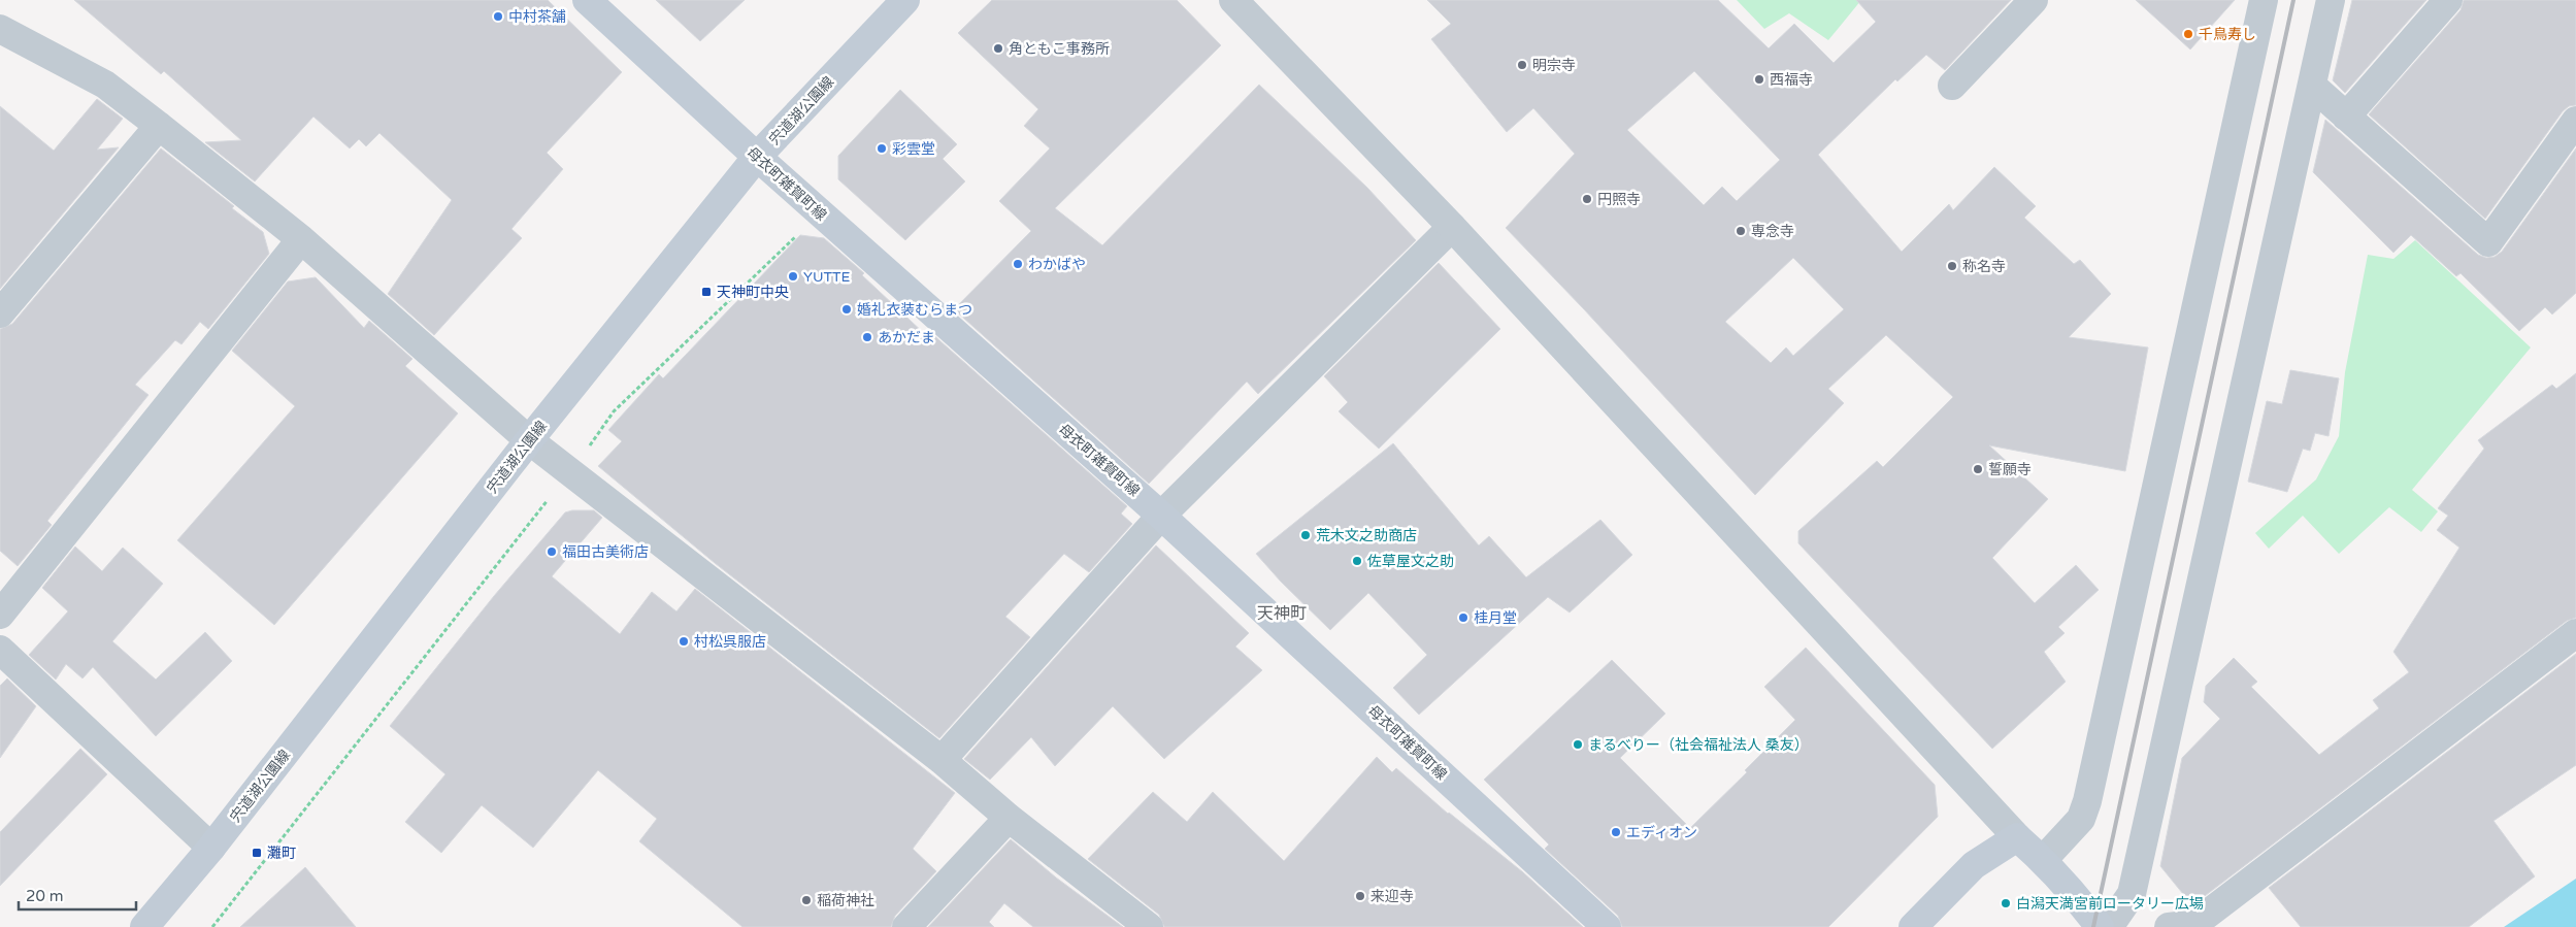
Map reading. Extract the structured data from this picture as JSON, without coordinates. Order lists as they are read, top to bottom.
{
  "streets": {
    "main road": ["宍道湖公園線", "母衣町雑賀町線"]
  },
  "crossings": [
    ["宍道湖公園線", "母衣町雑賀町線"]
  ],
  "districts": ["天神町"],
  "places": {
    "other": [
      "中村茶舗",
      "千鳥寿し",
      "角ともこ事務所",
      "明宗寺",
      "西福寺",
      "彩雲堂",
      "円照寺",
      "専念寺",
      "わかばや",
      "称名寺",
      "YUTTE",
      "婚礼衣装むらまつ",
      "あかだま",
      "誓願寺",
      "荒木文之助商店",
      "福田古美術店",
      "佐草屋文之助",
      "桂月堂",
      "村松呉服店",
      "まるべりー（社会福祉法人 桑友）",
      "エディオン",
      "来迎寺",
      "稲荷神社",
      "白潟天満宮前ロータリー広場"
    ],
    "transit": ["天神町中央", "灘町"]
  },
  "scale_bar": "20 m"
}
